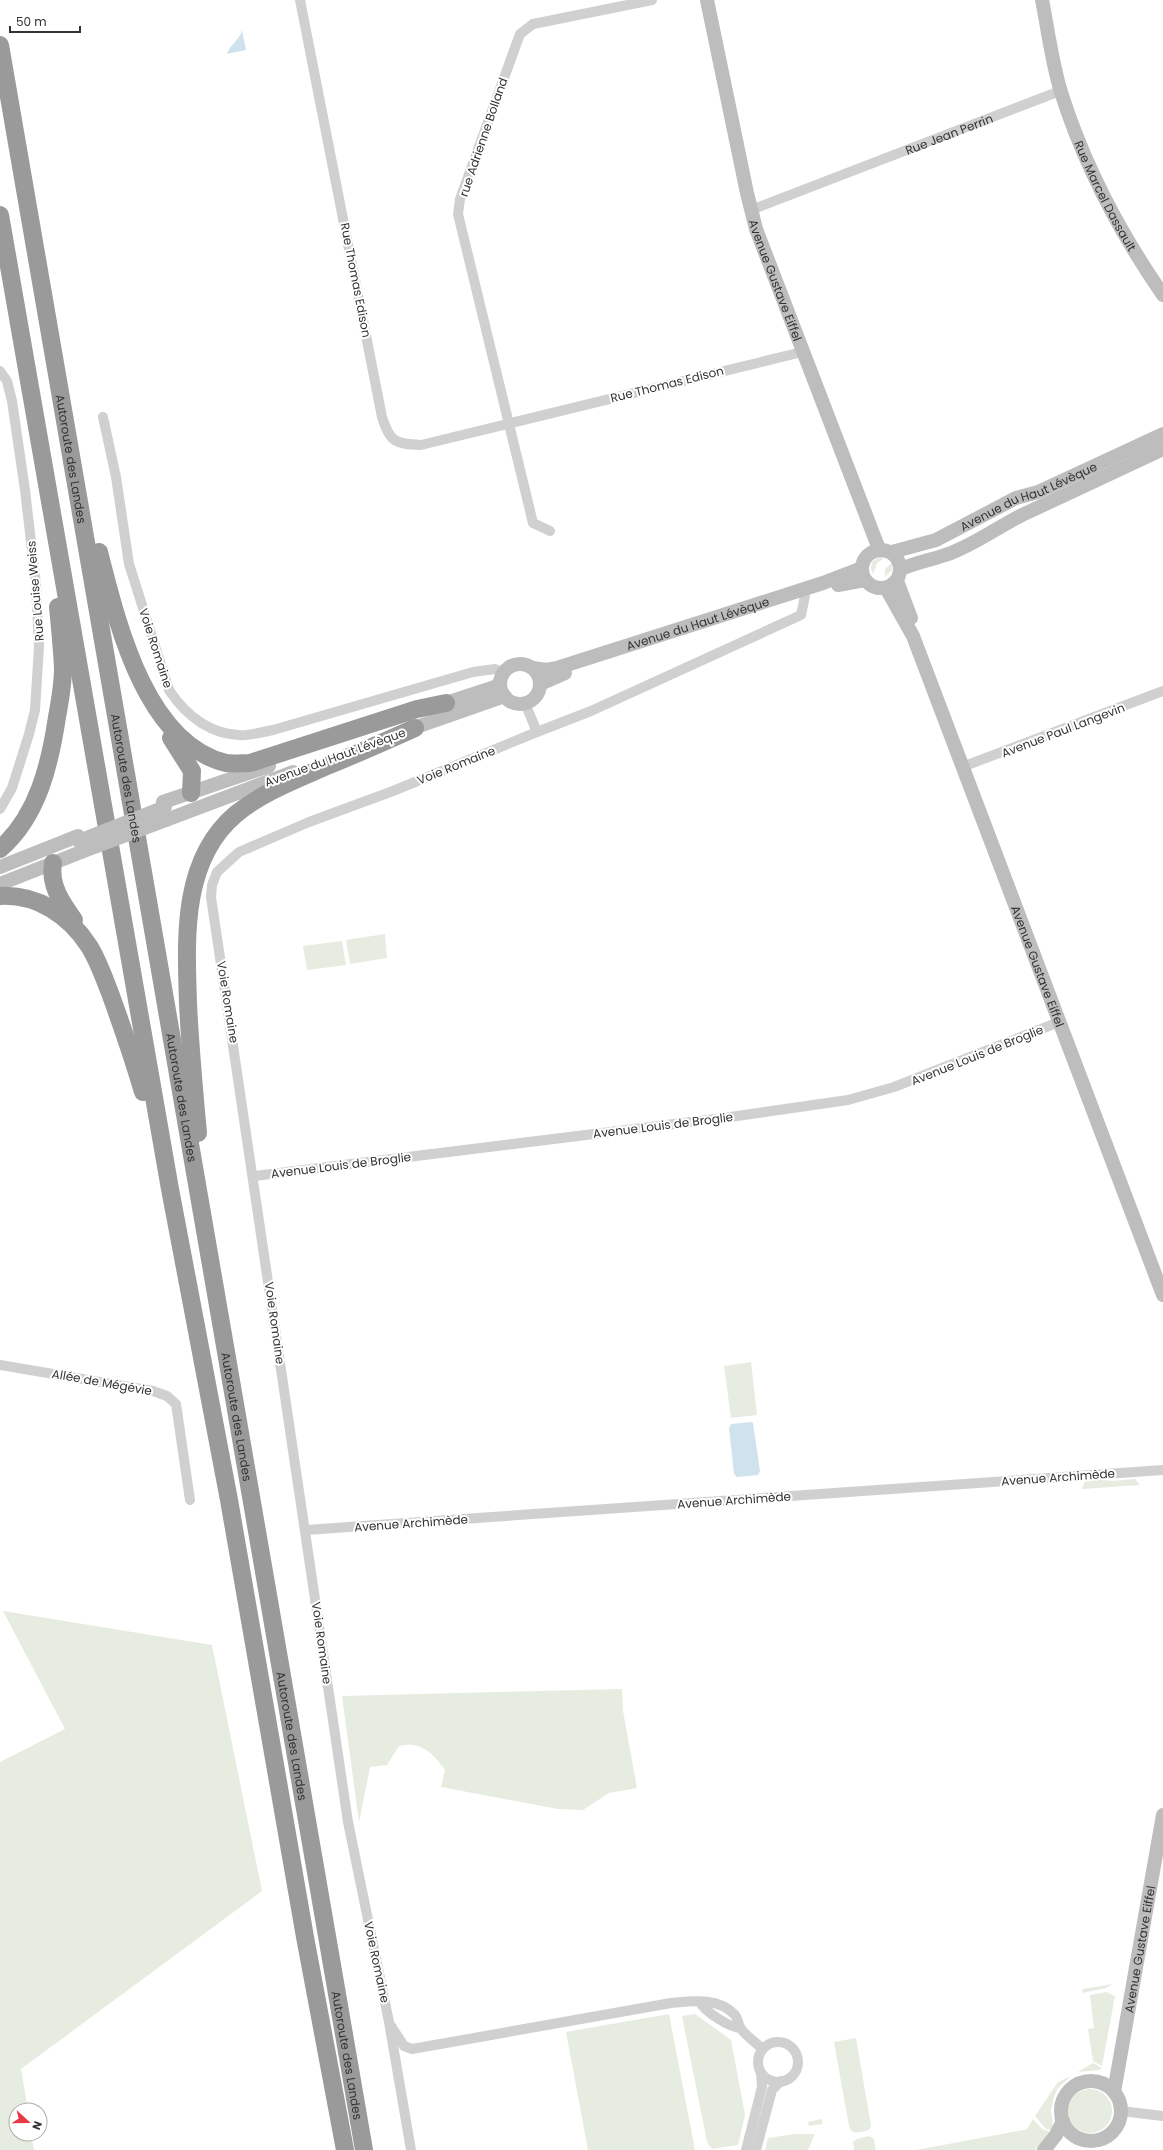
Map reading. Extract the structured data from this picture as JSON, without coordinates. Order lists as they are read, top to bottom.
{
  "streets": {
    "highway": ["Autoroute des Landes"],
    "main road": ["Rue Marcel Dassault", "Avenue Gustave Eiffel", "Avenue du Haut Lévèque"],
    "street": [
      "Rue Jean Perrin",
      "rue Adrienne Bolland",
      "Rue Thomas Edison",
      "Rue Louise Weiss",
      "Voie Romaine",
      "Avenue Paul Langevin",
      "Avenue Louis de Broglie",
      "Allée de Mégévie",
      "Avenue Archimède"
    ]
  },
  "crossings": [
    ["Rue Jean Perrin", "Rue Marcel Dassault"],
    ["Rue Jean Perrin", "Avenue Gustave Eiffel"],
    ["rue Adrienne Bolland", "Rue Thomas Edison"],
    ["Rue Thomas Edison", "Avenue Gustave Eiffel"],
    ["Avenue Gustave Eiffel", "Avenue du Haut Lévèque"],
    ["Avenue Gustave Eiffel", "Avenue Paul Langevin"],
    ["Avenue Gustave Eiffel", "Avenue Louis de Broglie"],
    ["Avenue du Haut Lévèque", "Voie Romaine"],
    ["Voie Romaine", "Avenue Louis de Broglie"],
    ["Voie Romaine", "Avenue Archimède"]
  ],
  "scale_bar": "50 m",
  "north": "right"
}
